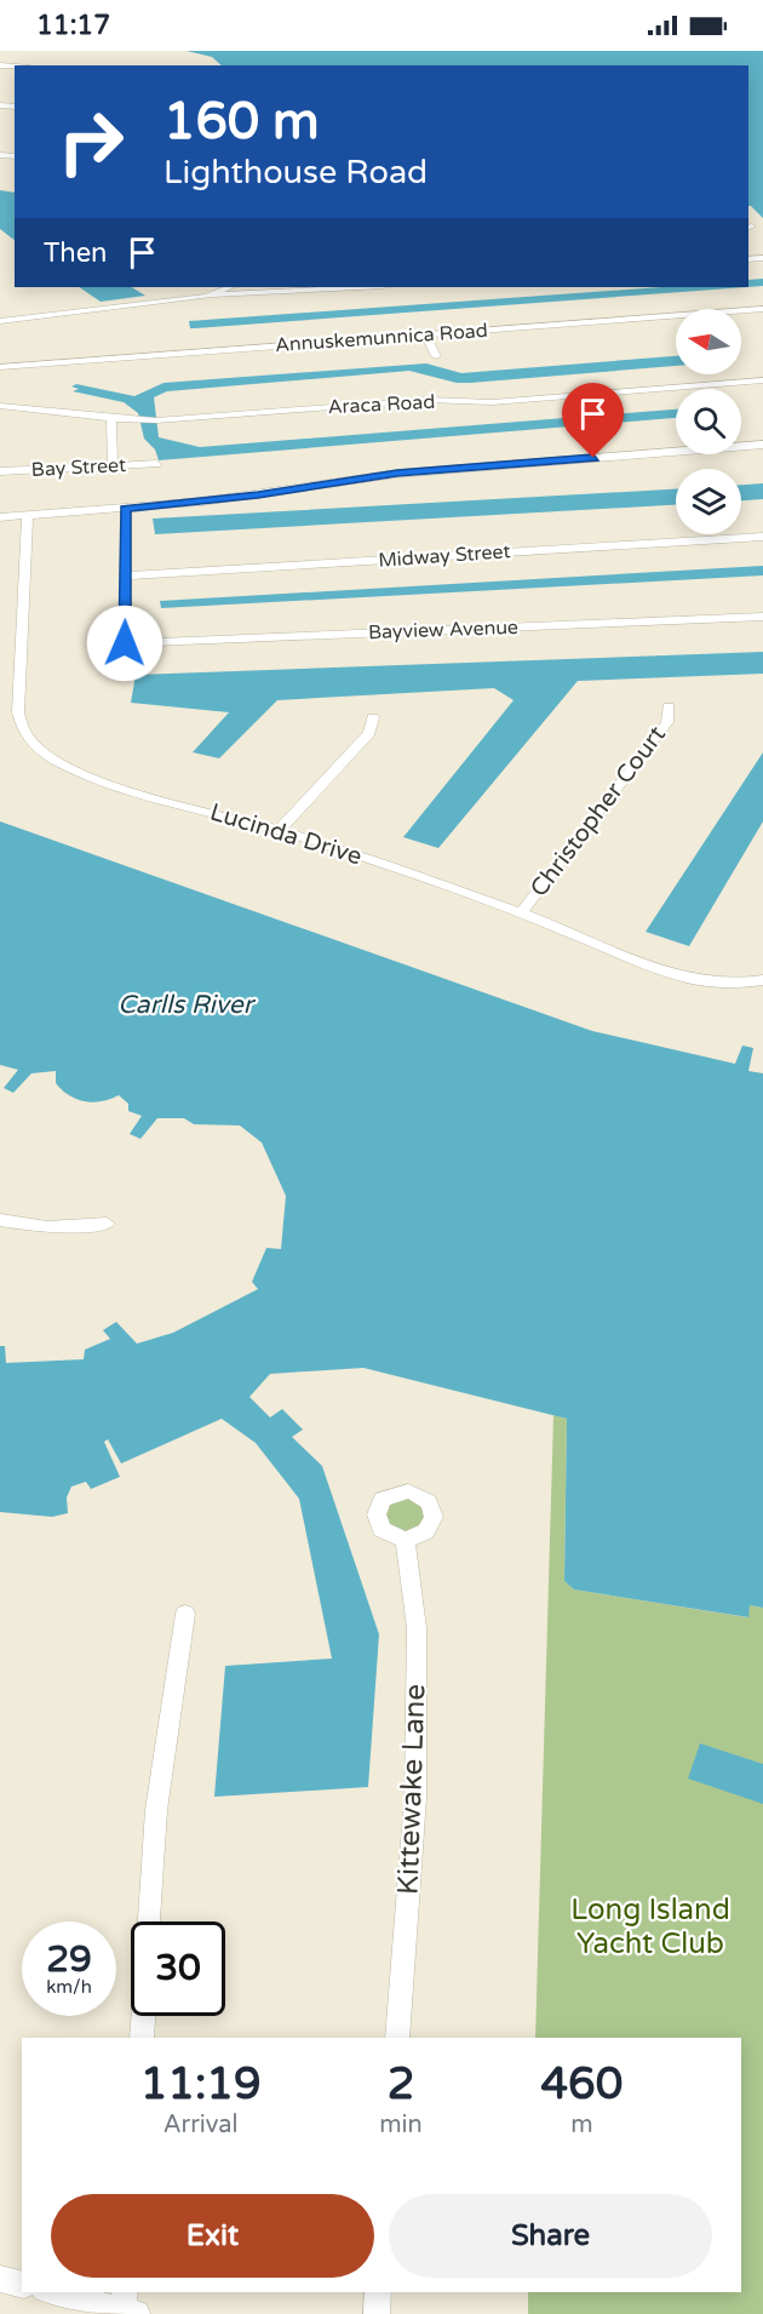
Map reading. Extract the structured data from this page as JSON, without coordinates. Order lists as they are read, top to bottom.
{
  "streets": {
    "street": [
      "Annuskemunnica Road",
      "Araca Road",
      "Bay Street",
      "Midway Street",
      "Bayview Avenue",
      "Christopher Court",
      "Lucinda Drive",
      "Kittewake Lane"
    ]
  },
  "crossings": [
    ["Midway Street", "Bayview Avenue"],
    ["Christopher Court", "Lucinda Drive"]
  ],
  "water": ["Carlls River"],
  "parks": ["Long Island Yacht Club"],
  "north": "left",
  "page": {
    "status": "11:17",
    "turn": ["160 m", "Lighthouse Road"],
    "then": "Then",
    "speed": "29 km/h",
    "limit": "30",
    "eta": [
      "11:19",
      "Arrival",
      "2",
      "min",
      "460",
      "m"
    ],
    "buttons": ["Exit", "Share"]
  }
}
